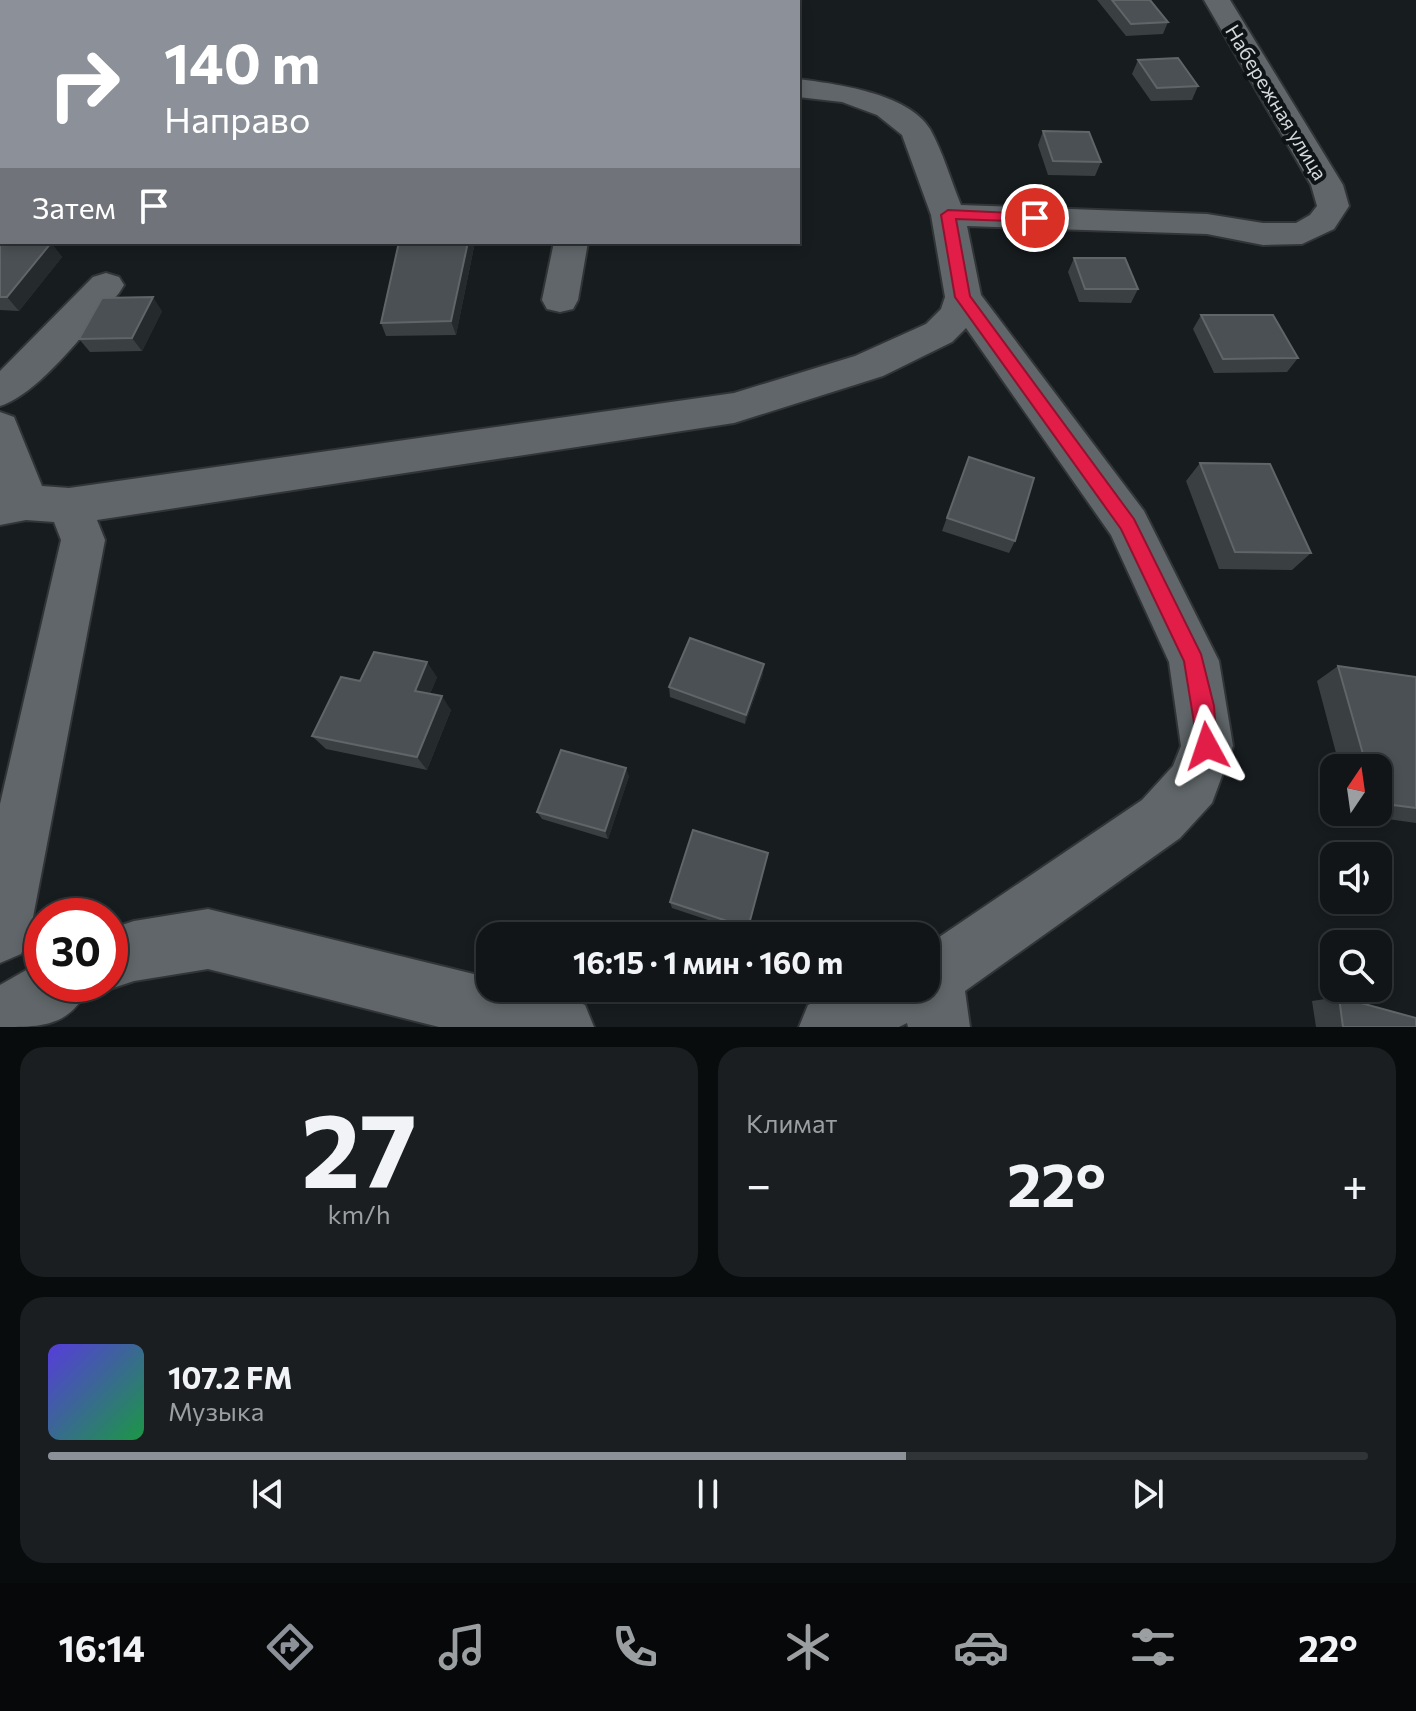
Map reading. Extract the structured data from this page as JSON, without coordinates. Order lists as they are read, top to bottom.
{
  "streets": {
    "street": ["Набережная улица"]
  },
  "north": "top",
  "page": {
    "turn": ["140 m", "Направо"],
    "then": "Затем",
    "limit": "30",
    "trip": "16:15 · 1 мин · 160 m",
    "tile": [
      ["27", "km/h"],
      "Климат"
    ],
    "heat": ["−", "22°", "+"],
    "song": ["107.2 FM", "Музыка"],
    "tabs": ["16:14", "22°"]
  }
}
